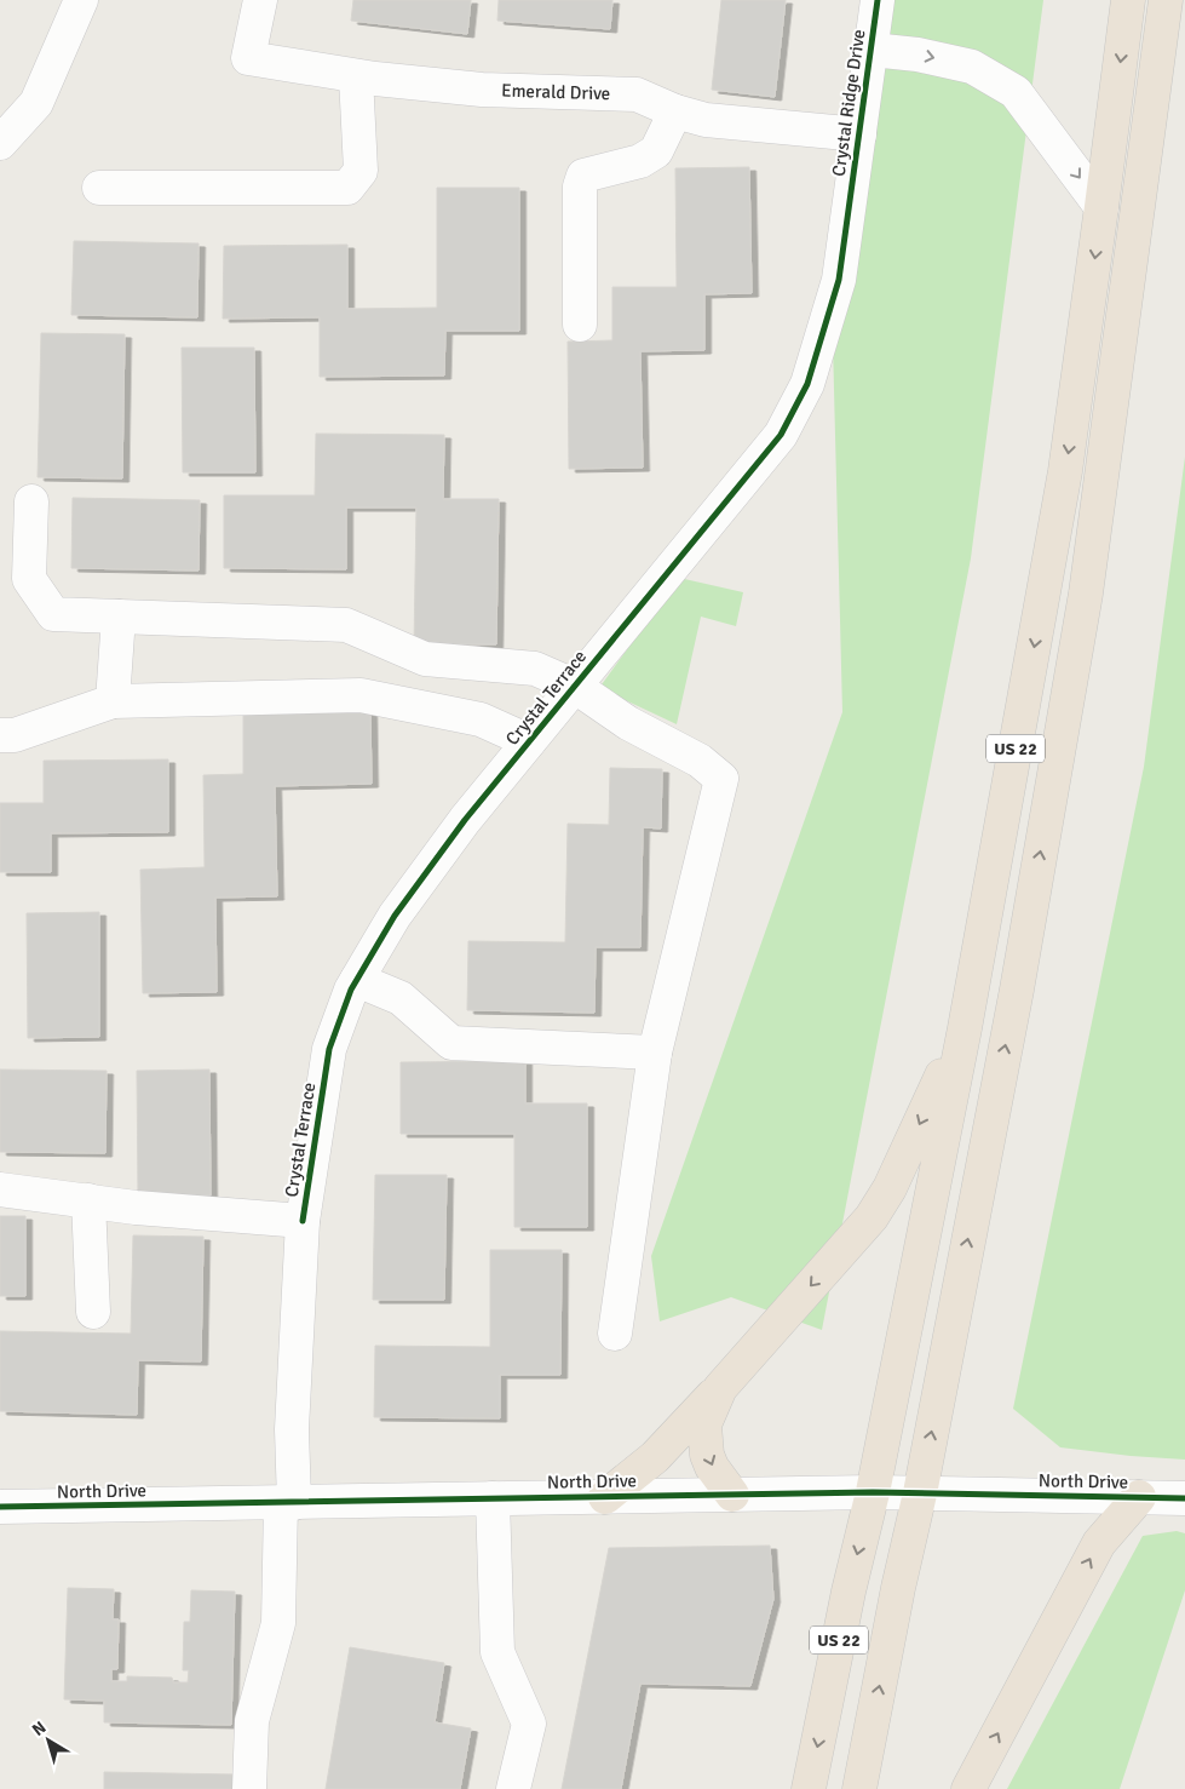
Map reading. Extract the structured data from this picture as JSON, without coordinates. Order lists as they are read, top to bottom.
{
  "streets": {
    "highway": ["US 22"],
    "street": [
      "Emerald Drive",
      "Crystal Ridge Drive",
      "Crystal Terrace",
      "North Drive"
    ]
  },
  "crossings": [
    ["Emerald Drive", "Crystal Ridge Drive"],
    ["Crystal Ridge Drive", "Crystal Terrace"],
    ["Crystal Terrace", "North Drive"],
    ["US 22", "North Drive"]
  ],
  "north": "top left"
}
